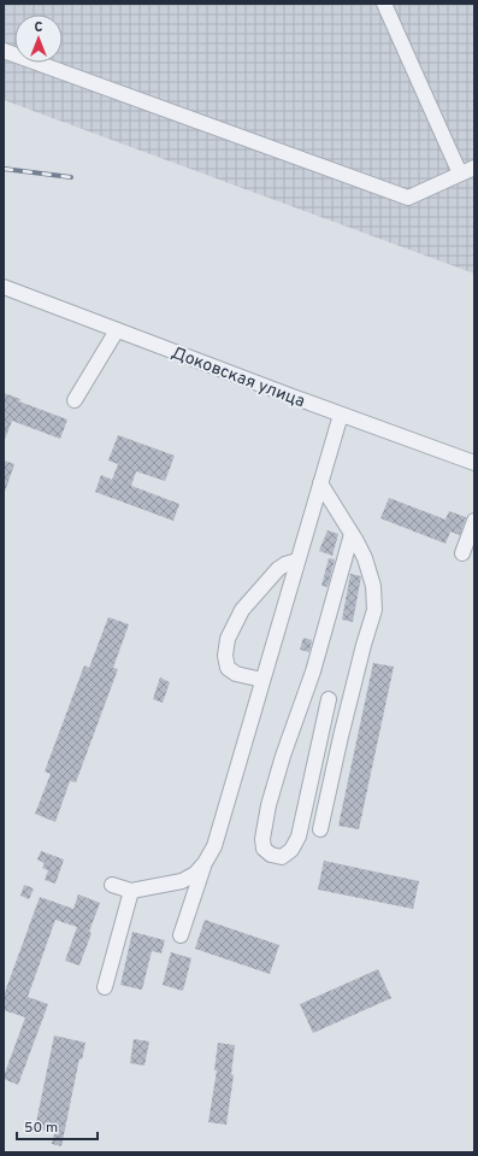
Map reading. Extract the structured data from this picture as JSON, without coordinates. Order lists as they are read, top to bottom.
{
  "streets": {
    "street": ["Доковская улица"]
  },
  "scale_bar": "50 m",
  "north": "top"
}
